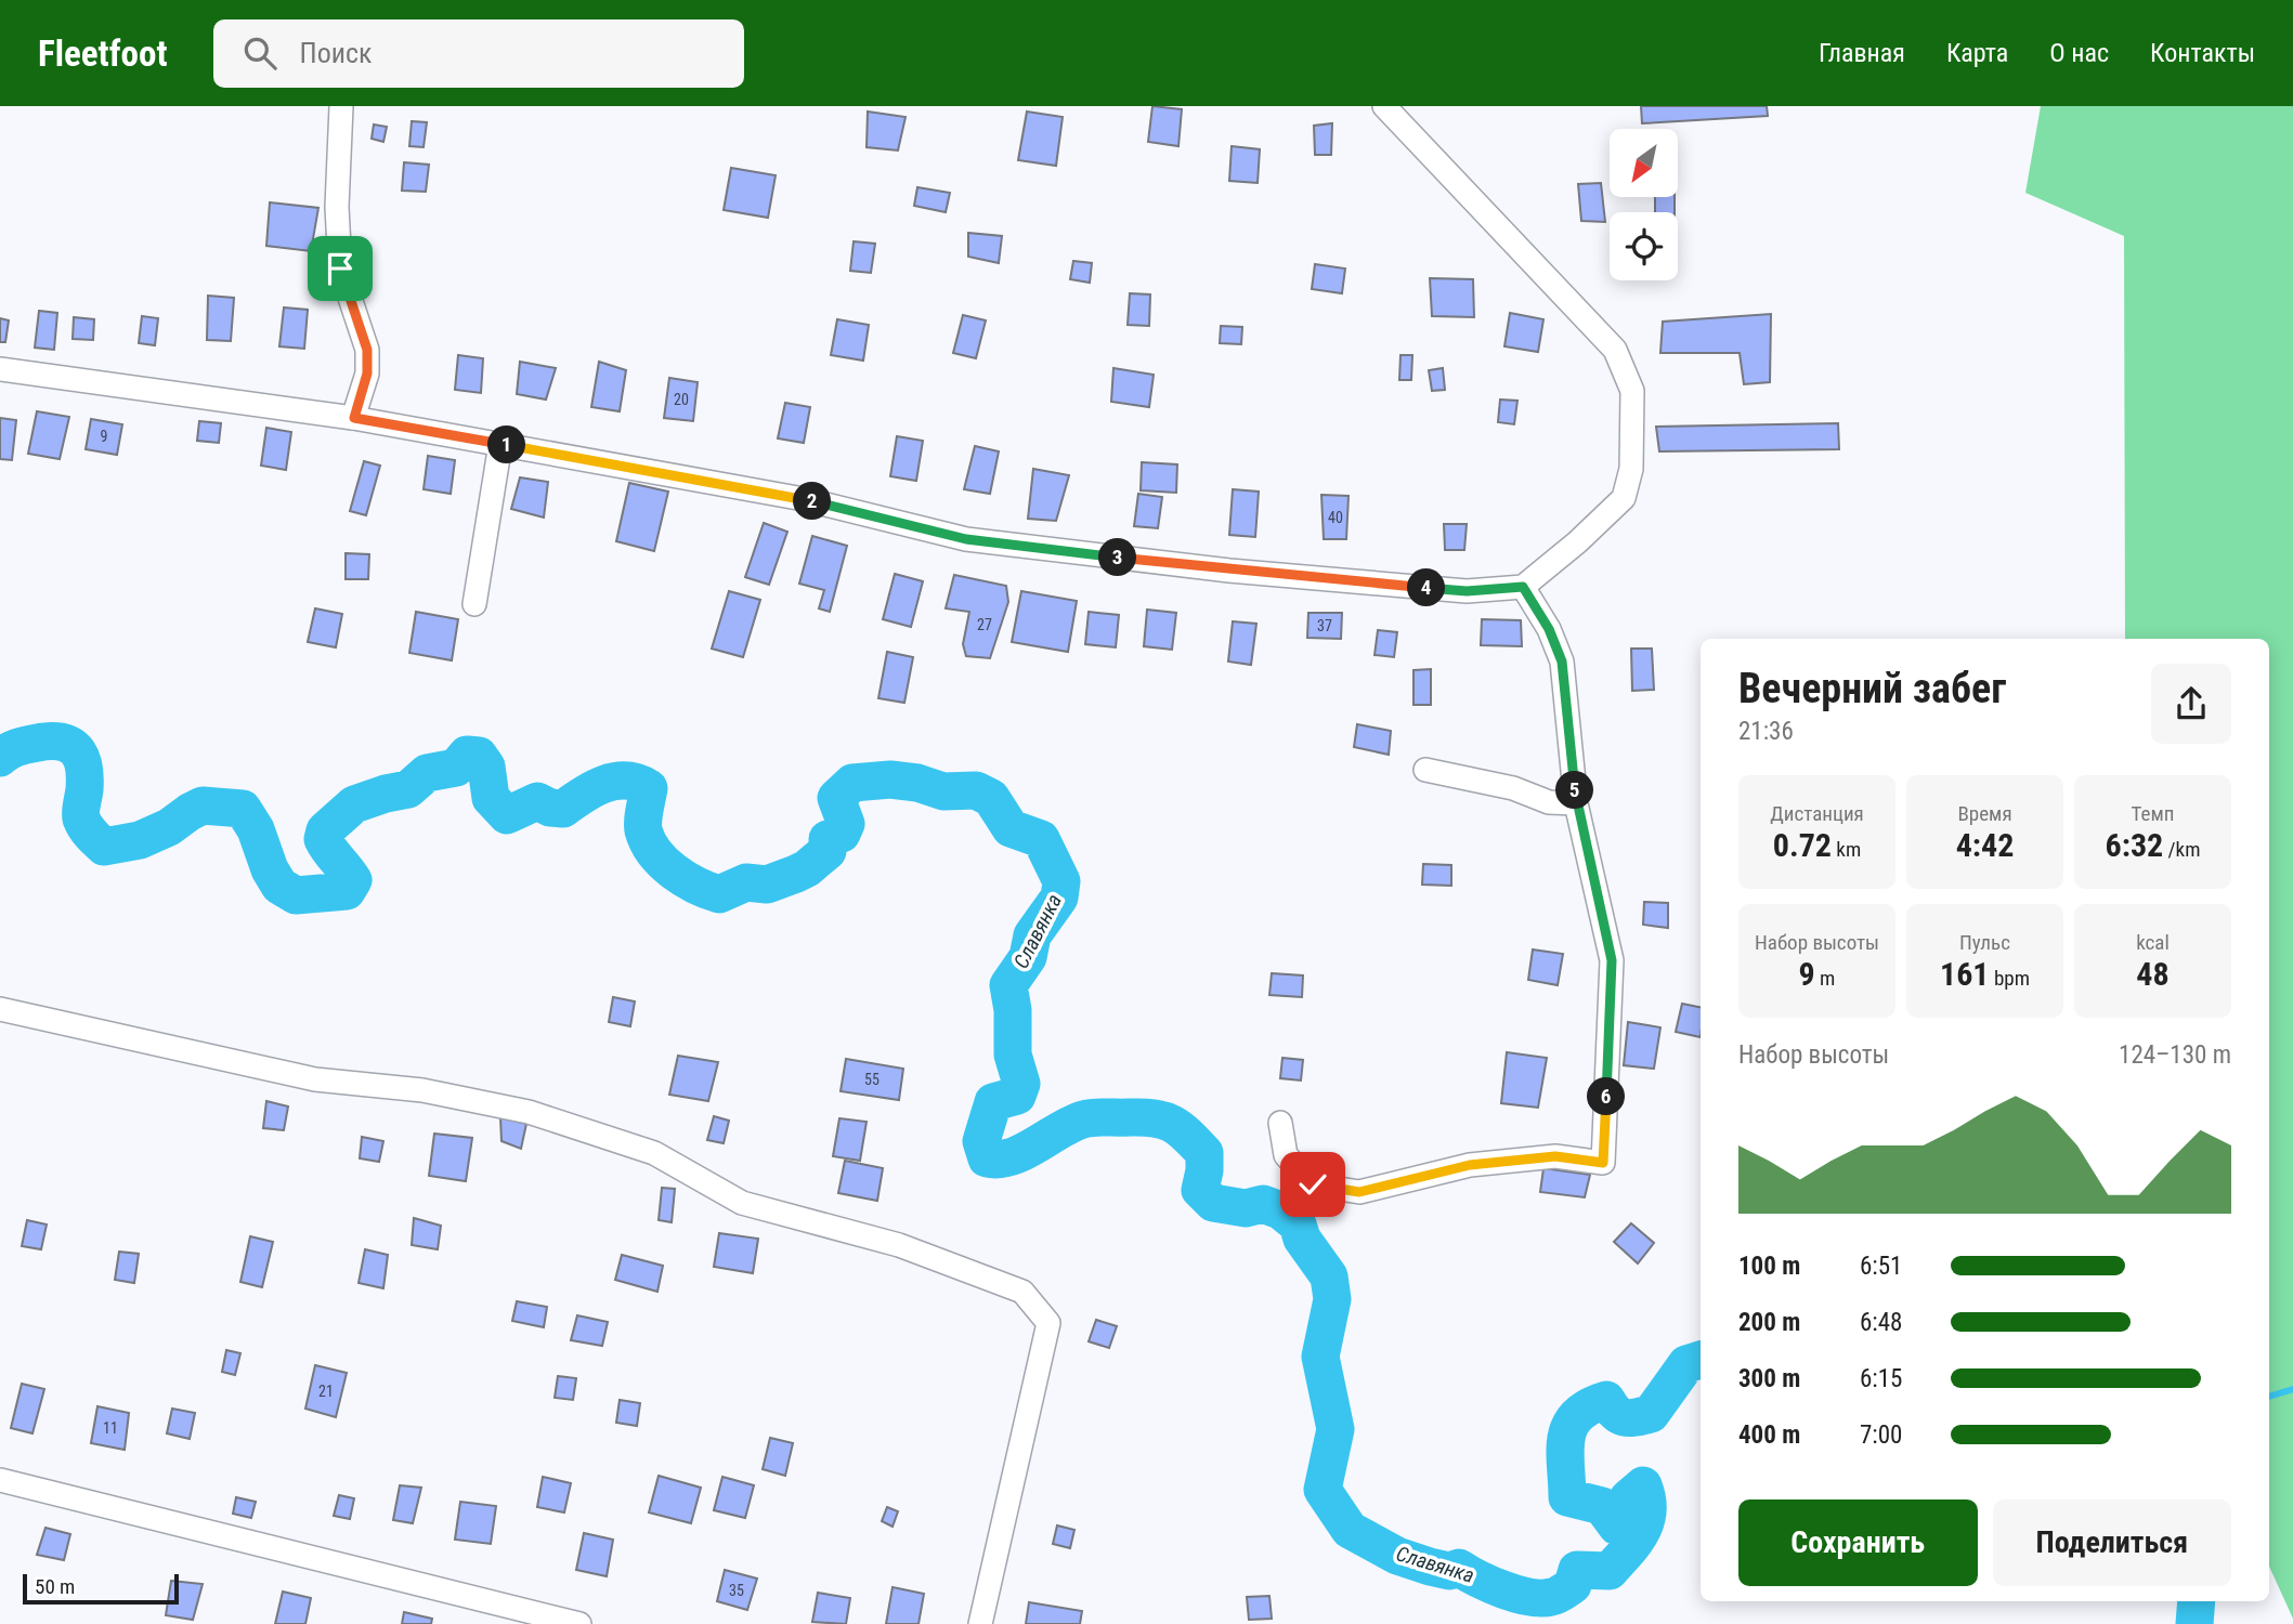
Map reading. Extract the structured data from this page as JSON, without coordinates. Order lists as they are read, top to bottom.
{
  "water": ["Славянка"],
  "house_numbers": [
    "20",
    "9",
    "40",
    "27",
    "37",
    "55",
    "21",
    "11",
    "35"
  ],
  "scale_bar": "50 m",
  "north": "bottom left",
  "page": {
    "header": "Fleetfoot",
    "search": "Поиск",
    "nav": [
      "Главная",
      "Карта",
      "О нас",
      "Контакты"
    ],
    "pins": [
      "1",
      "2",
      "3",
      "4",
      "5",
      "6"
    ],
    "heading": ["Вечерний забег", "21:36"],
    "stats": [
      ["Дистанция", "0.72 km"],
      ["Время", "4:42"],
      ["Темп", "6:32 /km"],
      ["Набор высоты", "9 m"],
      ["Пульс", "161 bpm"],
      ["kcal", "48"]
    ],
    "chart": ["Набор высоты", "124–130 m"],
    "list": [
      {
        "name": "100 m",
        "note": "6:51"
      },
      {
        "name": "200 m",
        "note": "6:48"
      },
      {
        "name": "300 m",
        "note": "6:15"
      },
      {
        "name": "400 m",
        "note": "7:00"
      }
    ],
    "buttons": ["Сохранить", "Поделиться"],
    "scale": "50 m"
  }
}
